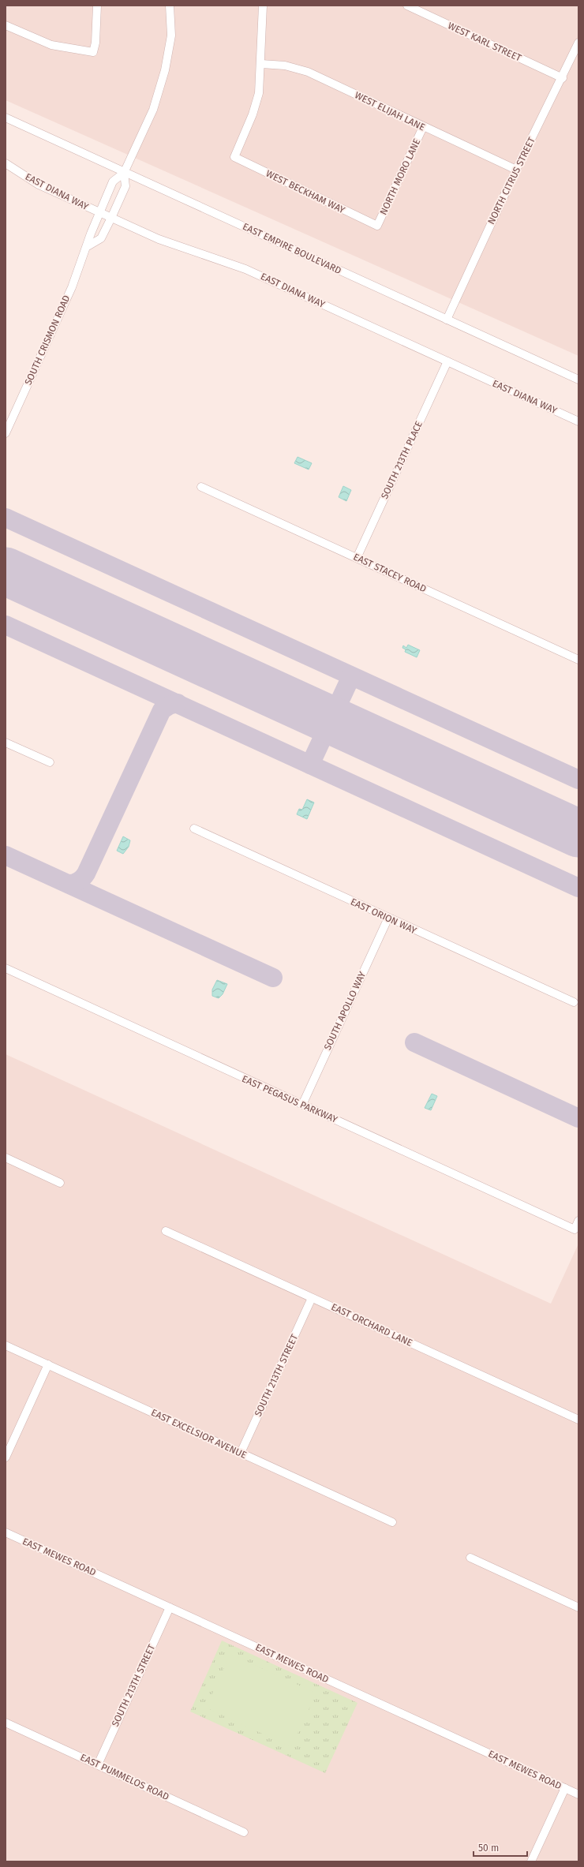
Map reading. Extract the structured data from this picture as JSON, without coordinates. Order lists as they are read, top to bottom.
{
  "streets": {
    "street": [
      "WEST KARL STREET",
      "WEST ELIJAH LANE",
      "NORTH MORO LANE",
      "NORTH CITRUS STREET",
      "EAST DIANA WAY",
      "WEST BECKHAM WAY",
      "EAST EMPIRE BOULEVARD",
      "SOUTH CRISMON ROAD",
      "SOUTH 213TH PLACE",
      "EAST STACEY ROAD",
      "EAST ORION WAY",
      "SOUTH APOLLO WAY",
      "EAST PEGASUS PARKWAY",
      "EAST ORCHARD LANE",
      "SOUTH 213TH STREET",
      "EAST EXCELSIOR AVENUE",
      "EAST MEWES ROAD",
      "EAST PUMMELOS ROAD"
    ]
  },
  "crossings": [
    ["WEST KARL STREET", "NORTH CITRUS STREET"],
    ["WEST ELIJAH LANE", "NORTH MORO LANE"],
    ["WEST ELIJAH LANE", "NORTH CITRUS STREET"],
    ["WEST ELIJAH LANE", "WEST BECKHAM WAY"],
    ["NORTH MORO LANE", "WEST BECKHAM WAY"],
    ["NORTH CITRUS STREET", "EAST EMPIRE BOULEVARD"],
    ["EAST DIANA WAY", "SOUTH CRISMON ROAD"],
    ["EAST DIANA WAY", "SOUTH 213TH PLACE"],
    ["EAST EMPIRE BOULEVARD", "SOUTH CRISMON ROAD"],
    ["SOUTH 213TH PLACE", "EAST STACEY ROAD"],
    ["EAST ORION WAY", "SOUTH APOLLO WAY"],
    ["SOUTH APOLLO WAY", "EAST PEGASUS PARKWAY"],
    ["EAST ORCHARD LANE", "SOUTH 213TH STREET"],
    ["SOUTH 213TH STREET", "EAST EXCELSIOR AVENUE"],
    ["SOUTH 213TH STREET", "EAST MEWES ROAD"],
    ["SOUTH 213TH STREET", "EAST PUMMELOS ROAD"]
  ],
  "scale_bar": "50 m"
}
